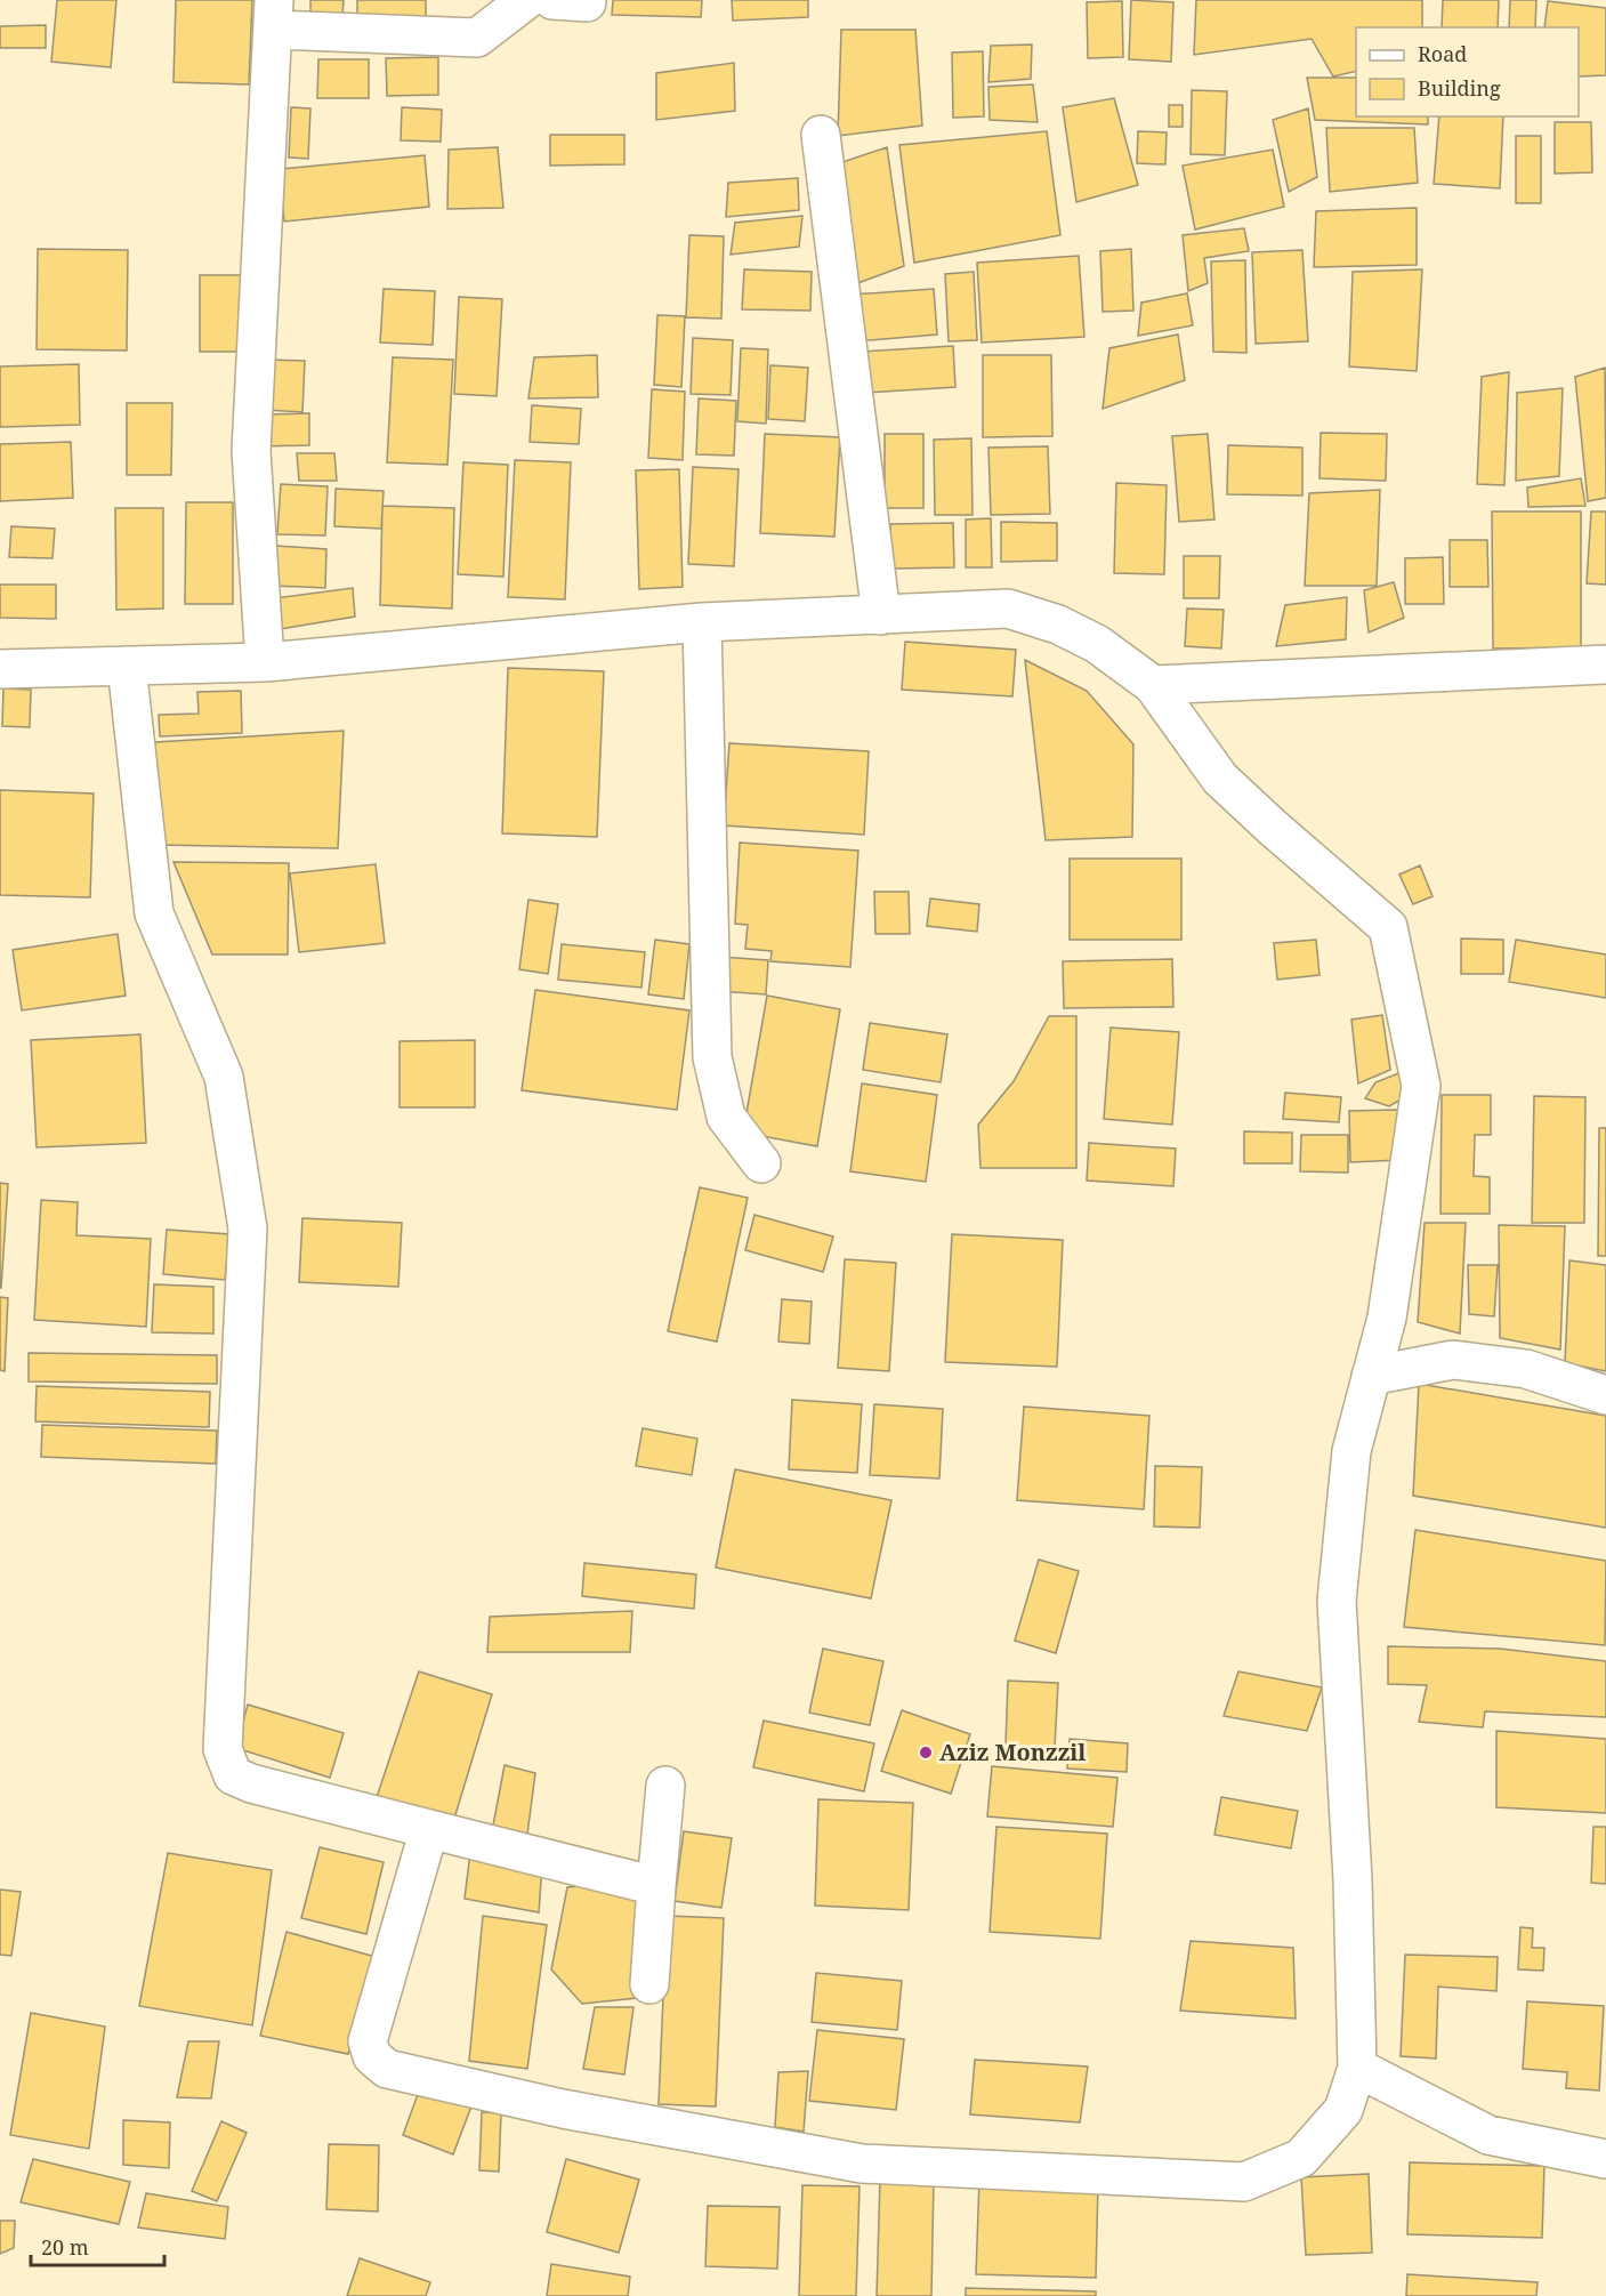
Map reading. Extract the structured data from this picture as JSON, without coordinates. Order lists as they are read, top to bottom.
{
  "places": ["Aziz Monzzil"],
  "legend": ["Road", "Building"],
  "scale_bar": "20 m"
}
